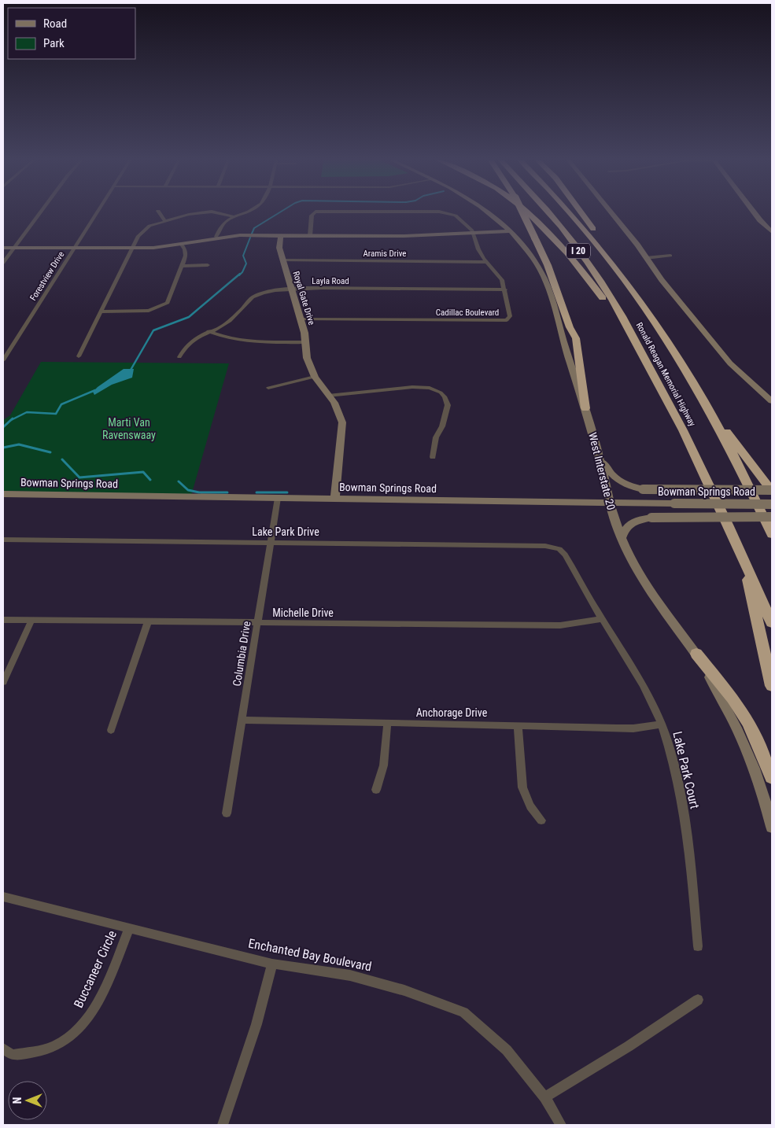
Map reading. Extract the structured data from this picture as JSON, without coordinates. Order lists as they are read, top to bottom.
{
  "streets": {
    "highway": ["I 20", "Ronald Reagan Memorial Highway"],
    "street": [
      "Aramis Drive",
      "Forestview Drive",
      "Layla Road",
      "Royal Gate Drive",
      "Cadillac Boulevard",
      "West Interstate 20",
      "Bowman Springs Road",
      "Lake Park Drive",
      "Michelle Drive",
      "Columbia Drive",
      "Anchorage Drive",
      "Lake Park Court",
      "Enchanted Bay Boulevard",
      "Buccaneer Circle"
    ]
  },
  "crossings": [
    ["Aramis Drive", "Royal Gate Drive"],
    ["Aramis Drive", "Cadillac Boulevard"],
    ["Layla Road", "Royal Gate Drive"],
    ["Layla Road", "Cadillac Boulevard"],
    ["Royal Gate Drive", "Cadillac Boulevard"],
    ["Royal Gate Drive", "Bowman Springs Road"],
    ["West Interstate 20", "Bowman Springs Road"],
    ["Bowman Springs Road", "Columbia Drive"],
    ["Lake Park Drive", "Columbia Drive"],
    ["Lake Park Drive", "Lake Park Court"],
    ["Michelle Drive", "Columbia Drive"],
    ["Michelle Drive", "Lake Park Court"],
    ["Columbia Drive", "Anchorage Drive"],
    ["Anchorage Drive", "Lake Park Court"],
    ["Enchanted Bay Boulevard", "Buccaneer Circle"]
  ],
  "parks": ["Marti Van Ravenswaay"],
  "legend": ["Road", "Park"],
  "north": "left"
}
